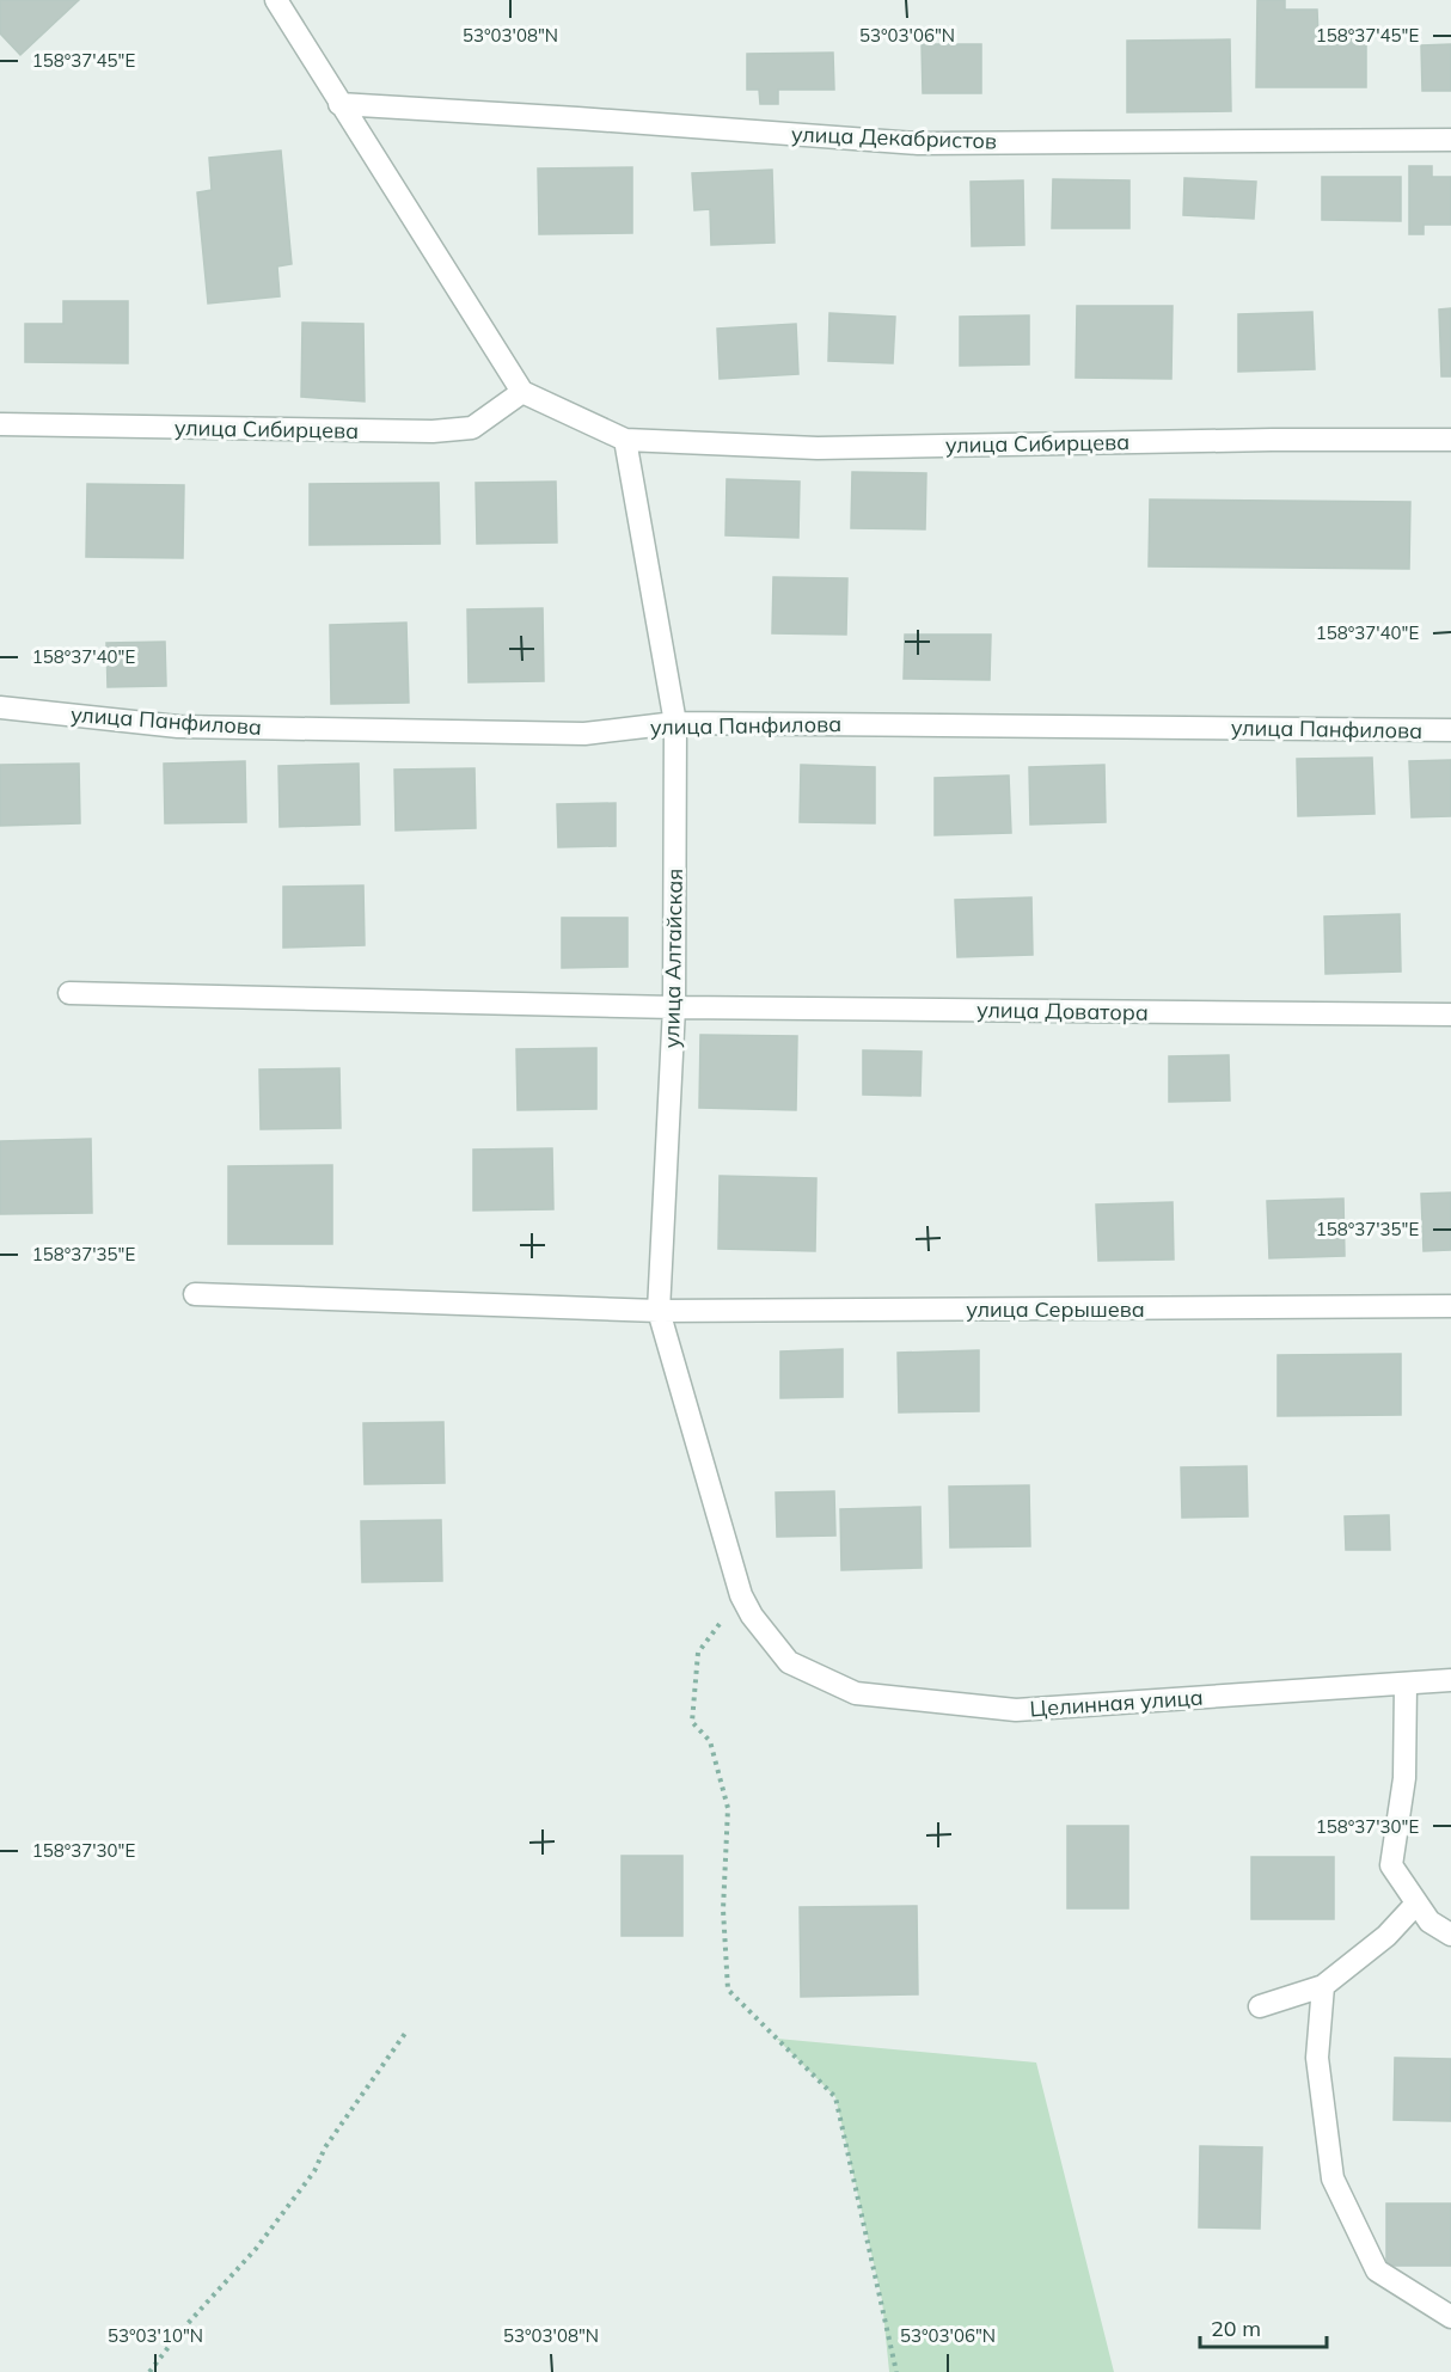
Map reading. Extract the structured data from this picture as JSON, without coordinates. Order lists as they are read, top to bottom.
{
  "streets": {
    "street": [
      "улица Декабристов",
      "улица Сибирцева",
      "улица Панфилова",
      "улица Алтайская",
      "улица Доватора",
      "улица Серышева",
      "Целинная улица"
    ]
  },
  "crossings": [
    ["улица Сибирцева", "улица Алтайская"],
    ["улица Панфилова", "улица Алтайская"],
    ["улица Алтайская", "улица Доватора"],
    ["улица Алтайская", "улица Серышева"],
    ["улица Алтайская", "Целинная улица"]
  ],
  "scale_bar": "20 m",
  "coordinates": [
    "53°03'08\"N",
    "53°03'06\"N",
    "158°37'45\"E",
    "158°37'40\"E",
    "158°37'35\"E",
    "158°37'30\"E",
    "53°03'10\"N"
  ]
}
